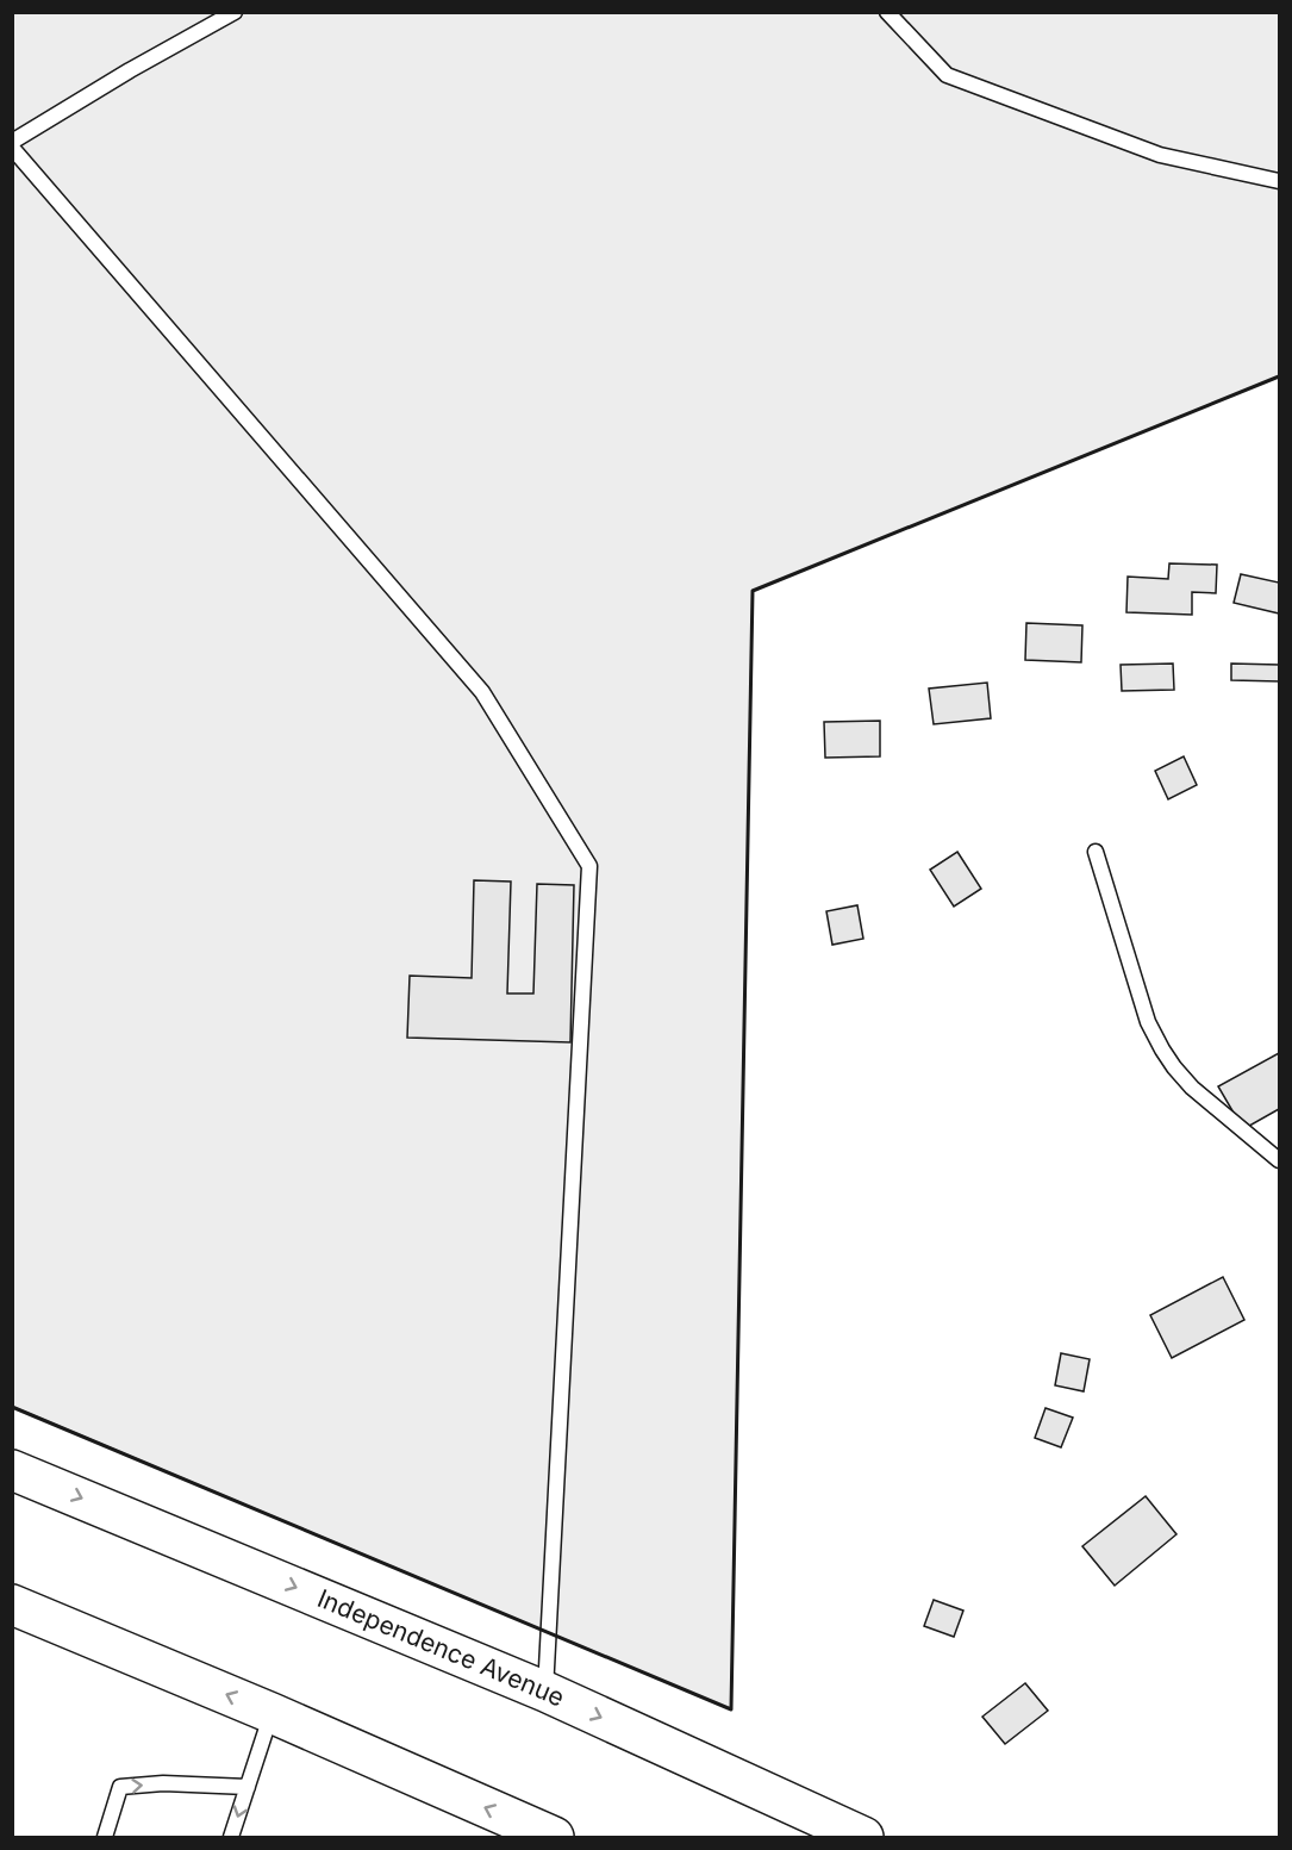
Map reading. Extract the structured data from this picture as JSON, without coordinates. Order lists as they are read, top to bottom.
{
  "streets": {
    "main road": ["Independence Avenue"]
  }
}
